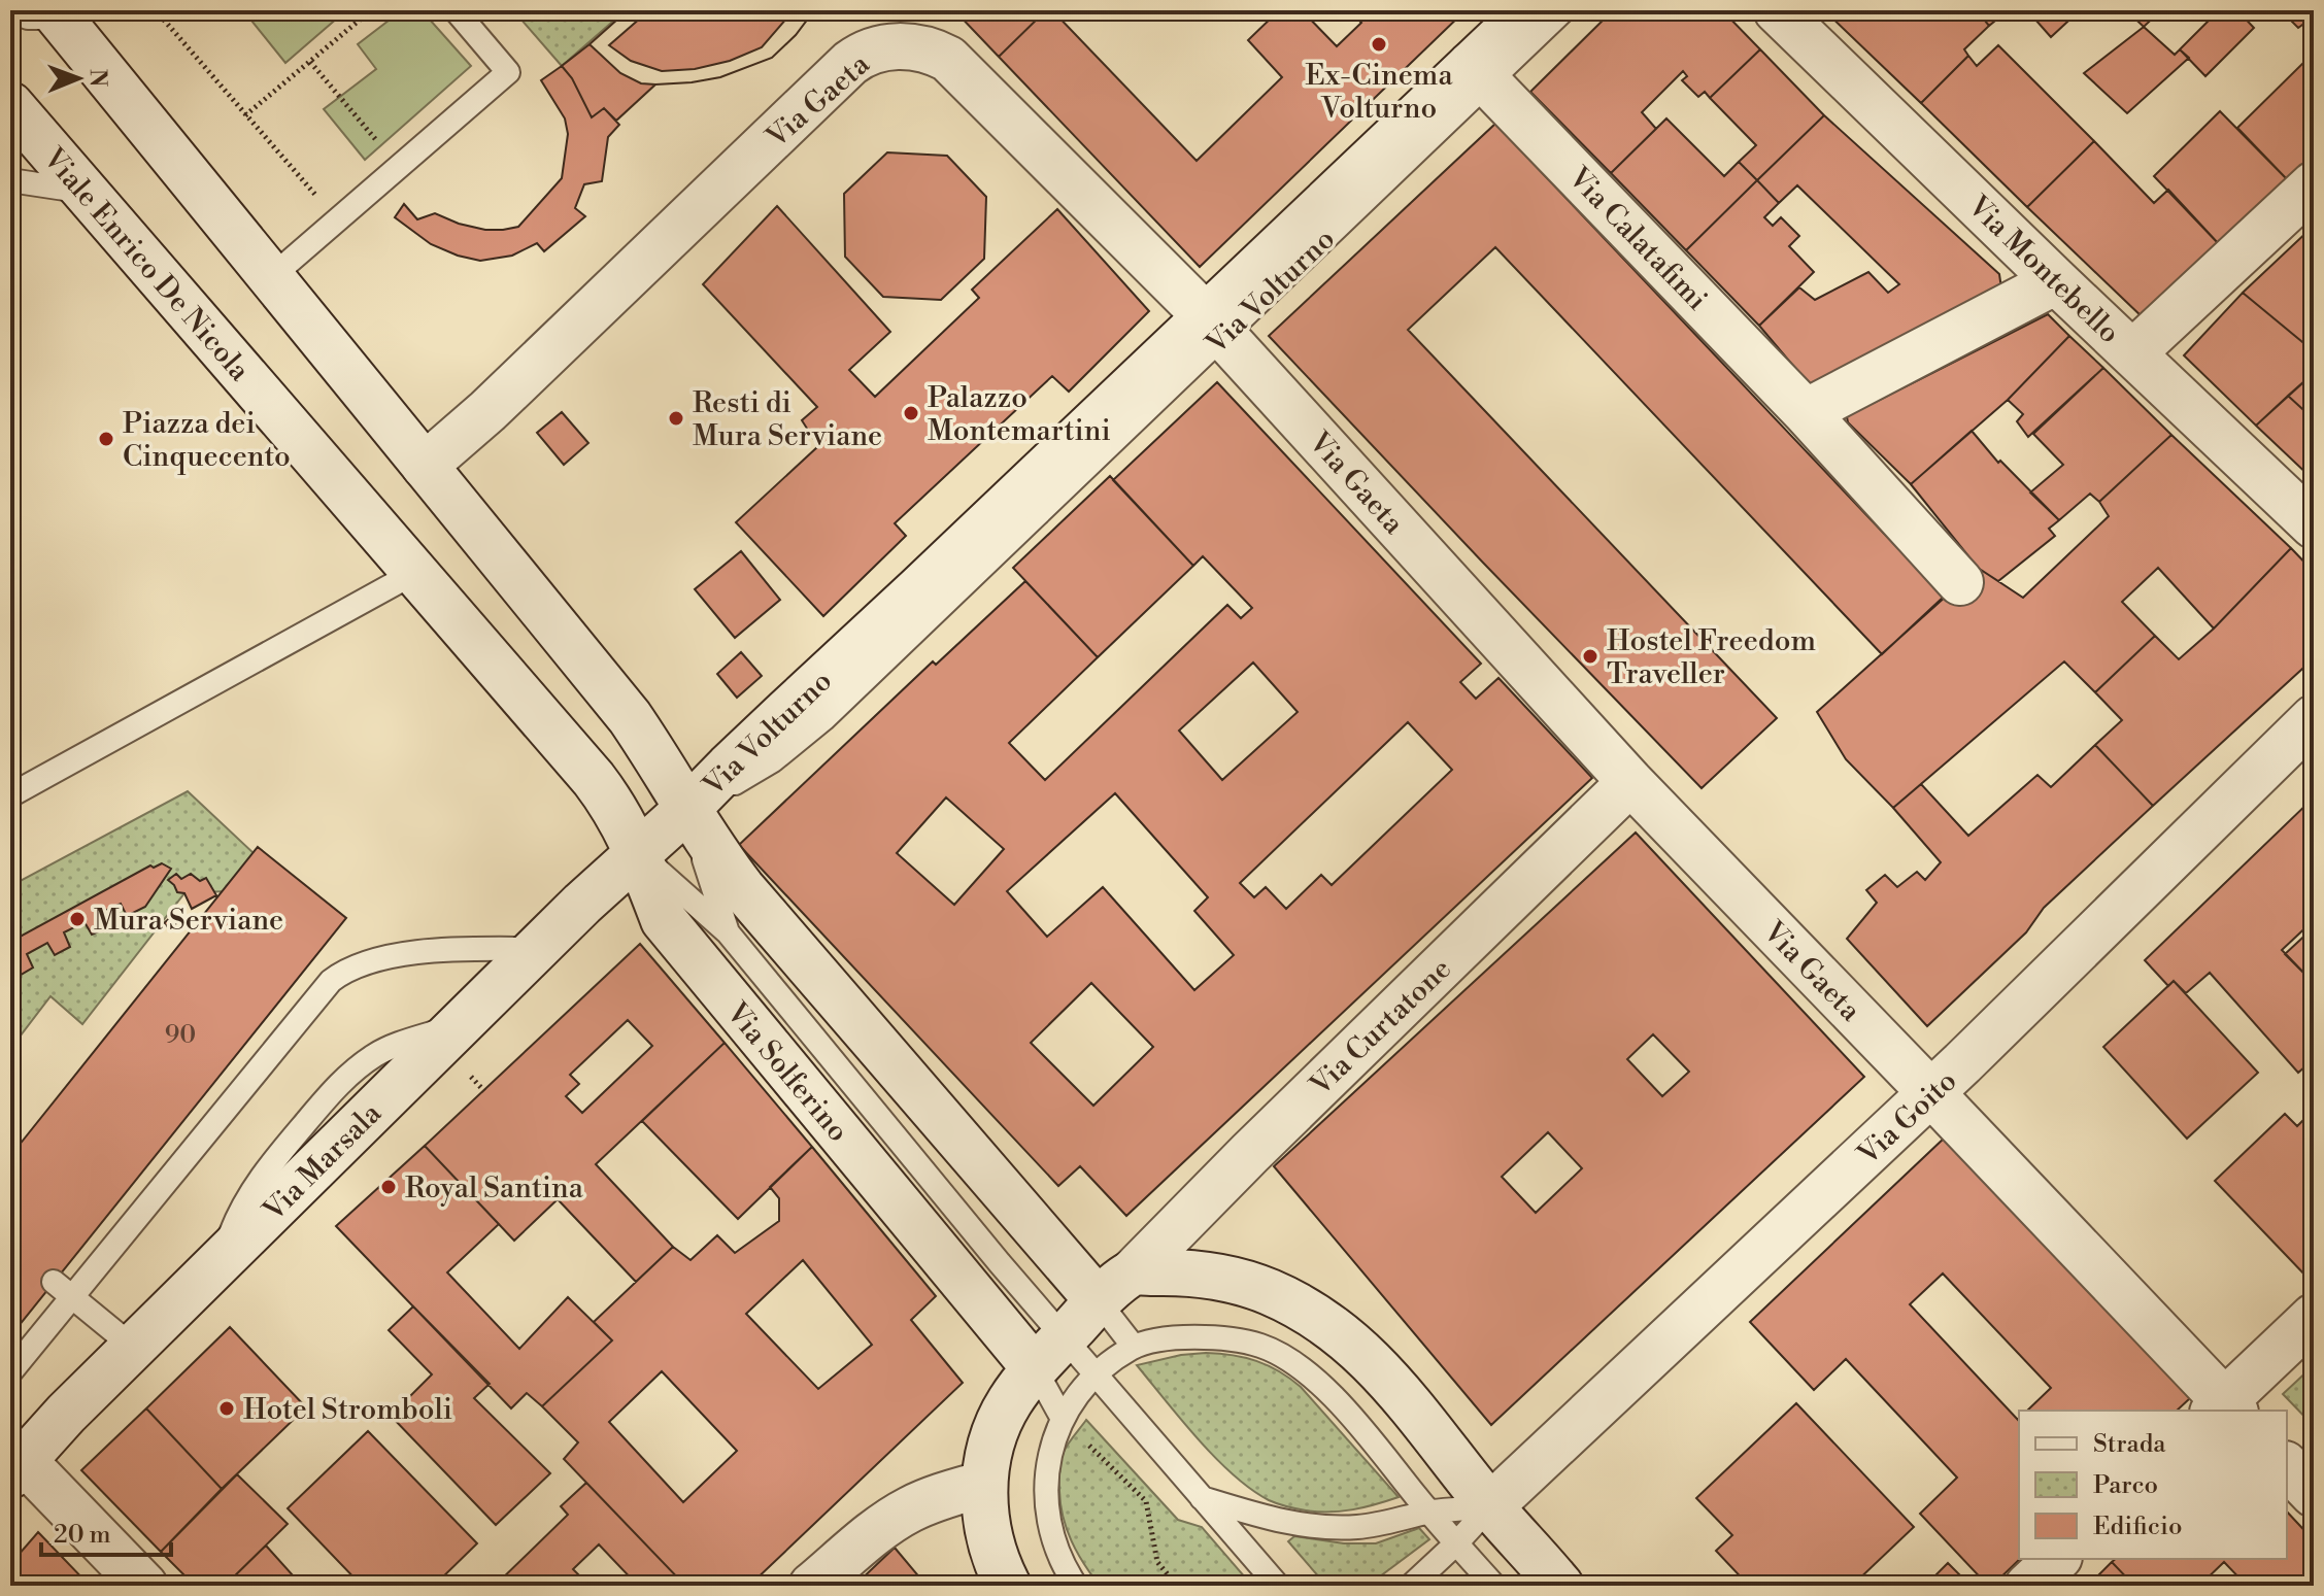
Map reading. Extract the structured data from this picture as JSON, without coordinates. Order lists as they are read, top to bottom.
{
  "streets": {
    "street": [
      "Via Gaeta",
      "Via Calatafimi",
      "Viale Enrico De Nicola",
      "Via Montebello",
      "Via Volturno",
      "Via Curtatone",
      "Via Solferino",
      "Via Goito",
      "Via Marsala"
    ]
  },
  "crossings": [
    ["Via Gaeta", "Via Volturno"],
    ["Via Gaeta", "Via Curtatone"],
    ["Via Gaeta", "Via Goito"],
    ["Via Calatafimi", "Via Volturno"],
    ["Viale Enrico De Nicola", "Via Volturno"],
    ["Viale Enrico De Nicola", "Via Solferino"],
    ["Viale Enrico De Nicola", "Via Marsala"],
    ["Via Volturno", "Via Solferino"],
    ["Via Volturno", "Via Marsala"],
    ["Via Curtatone", "Via Solferino"],
    ["Via Solferino", "Via Marsala"]
  ],
  "places": [
    "Ex-Cinema Volturno",
    "Palazzo Montemartini",
    "Resti di Mura Serviane",
    "Piazza dei Cinquecento",
    "Hostel Freedom Traveller",
    "Mura Serviane",
    "Royal Santina",
    "Hotel Stromboli"
  ],
  "house_numbers": ["90"],
  "legend": ["Strada", "Parco", "Edificio"],
  "scale_bar": "20 m",
  "north": "right"
}
